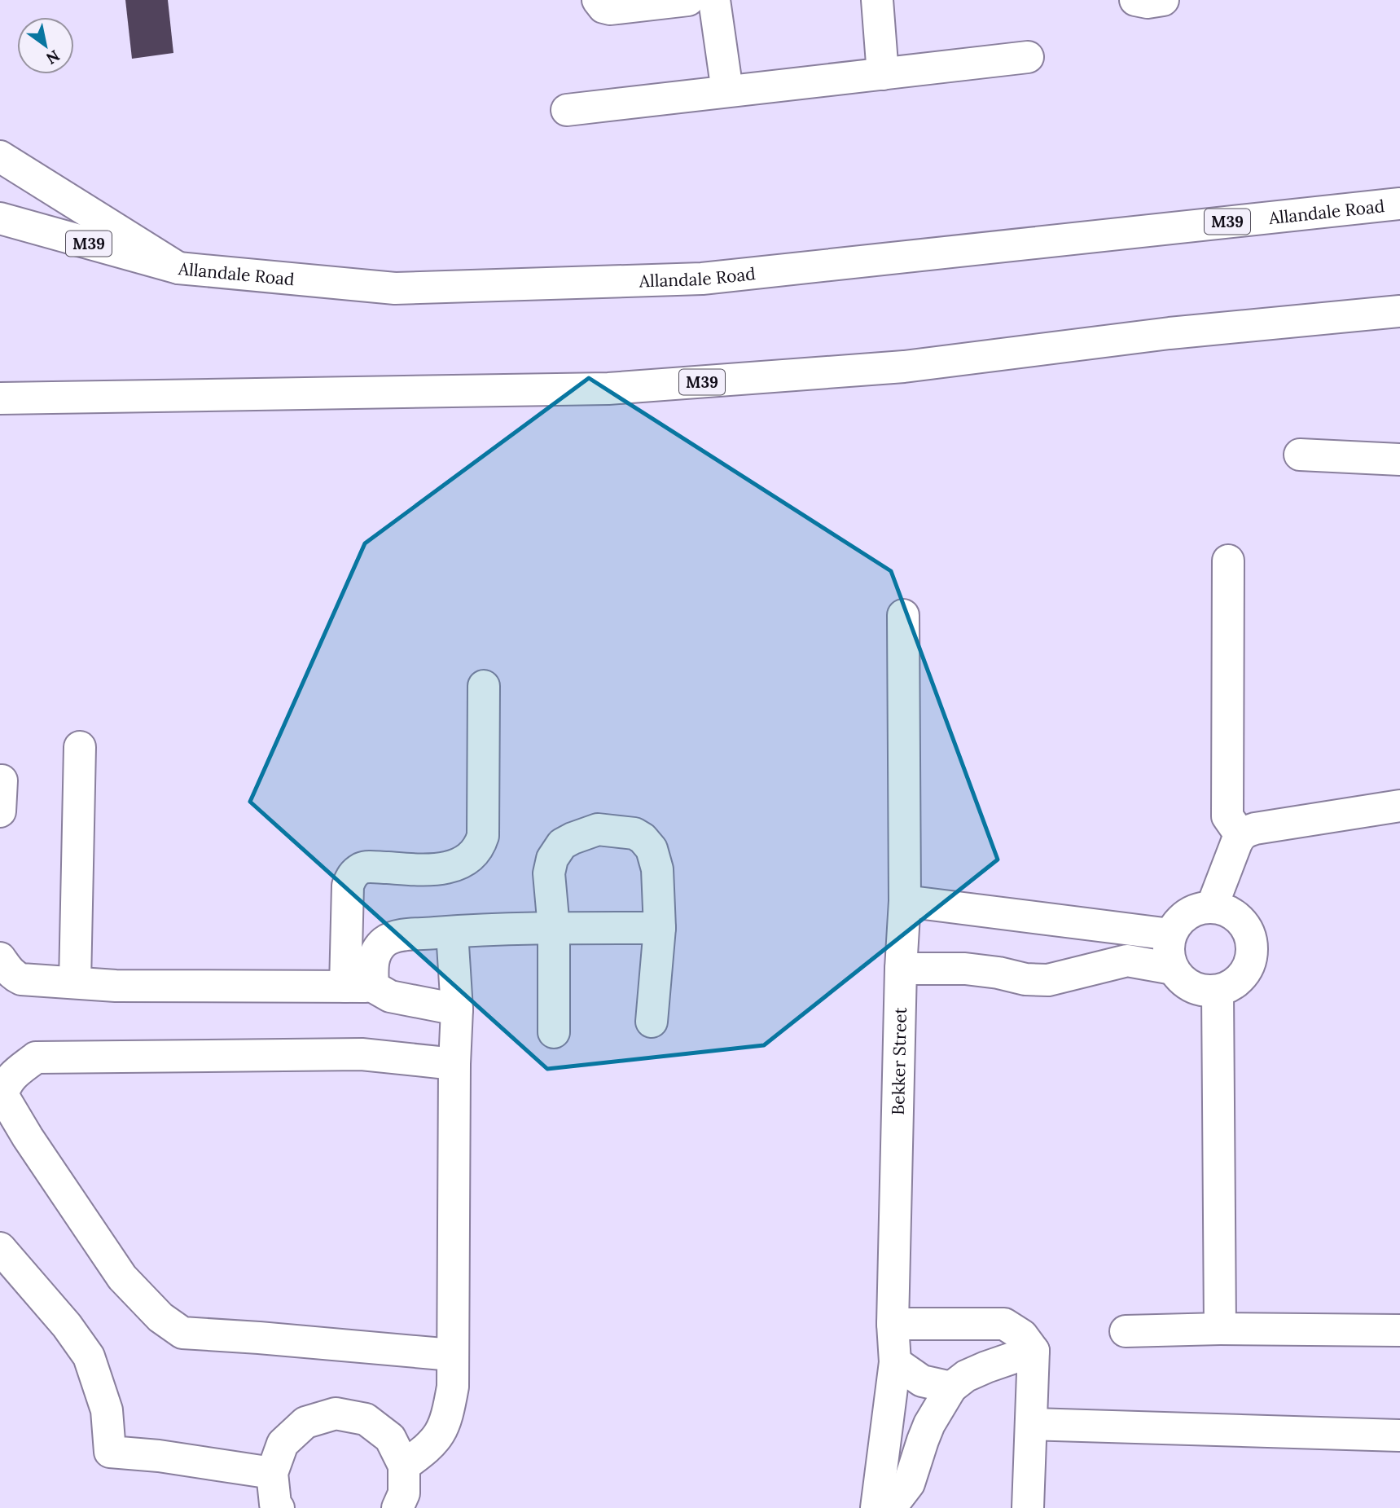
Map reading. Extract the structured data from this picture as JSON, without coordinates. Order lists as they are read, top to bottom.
{
  "streets": {
    "main road": ["Allandale Road", "M39", "Bekker Street"]
  },
  "north": "bottom right"
}
